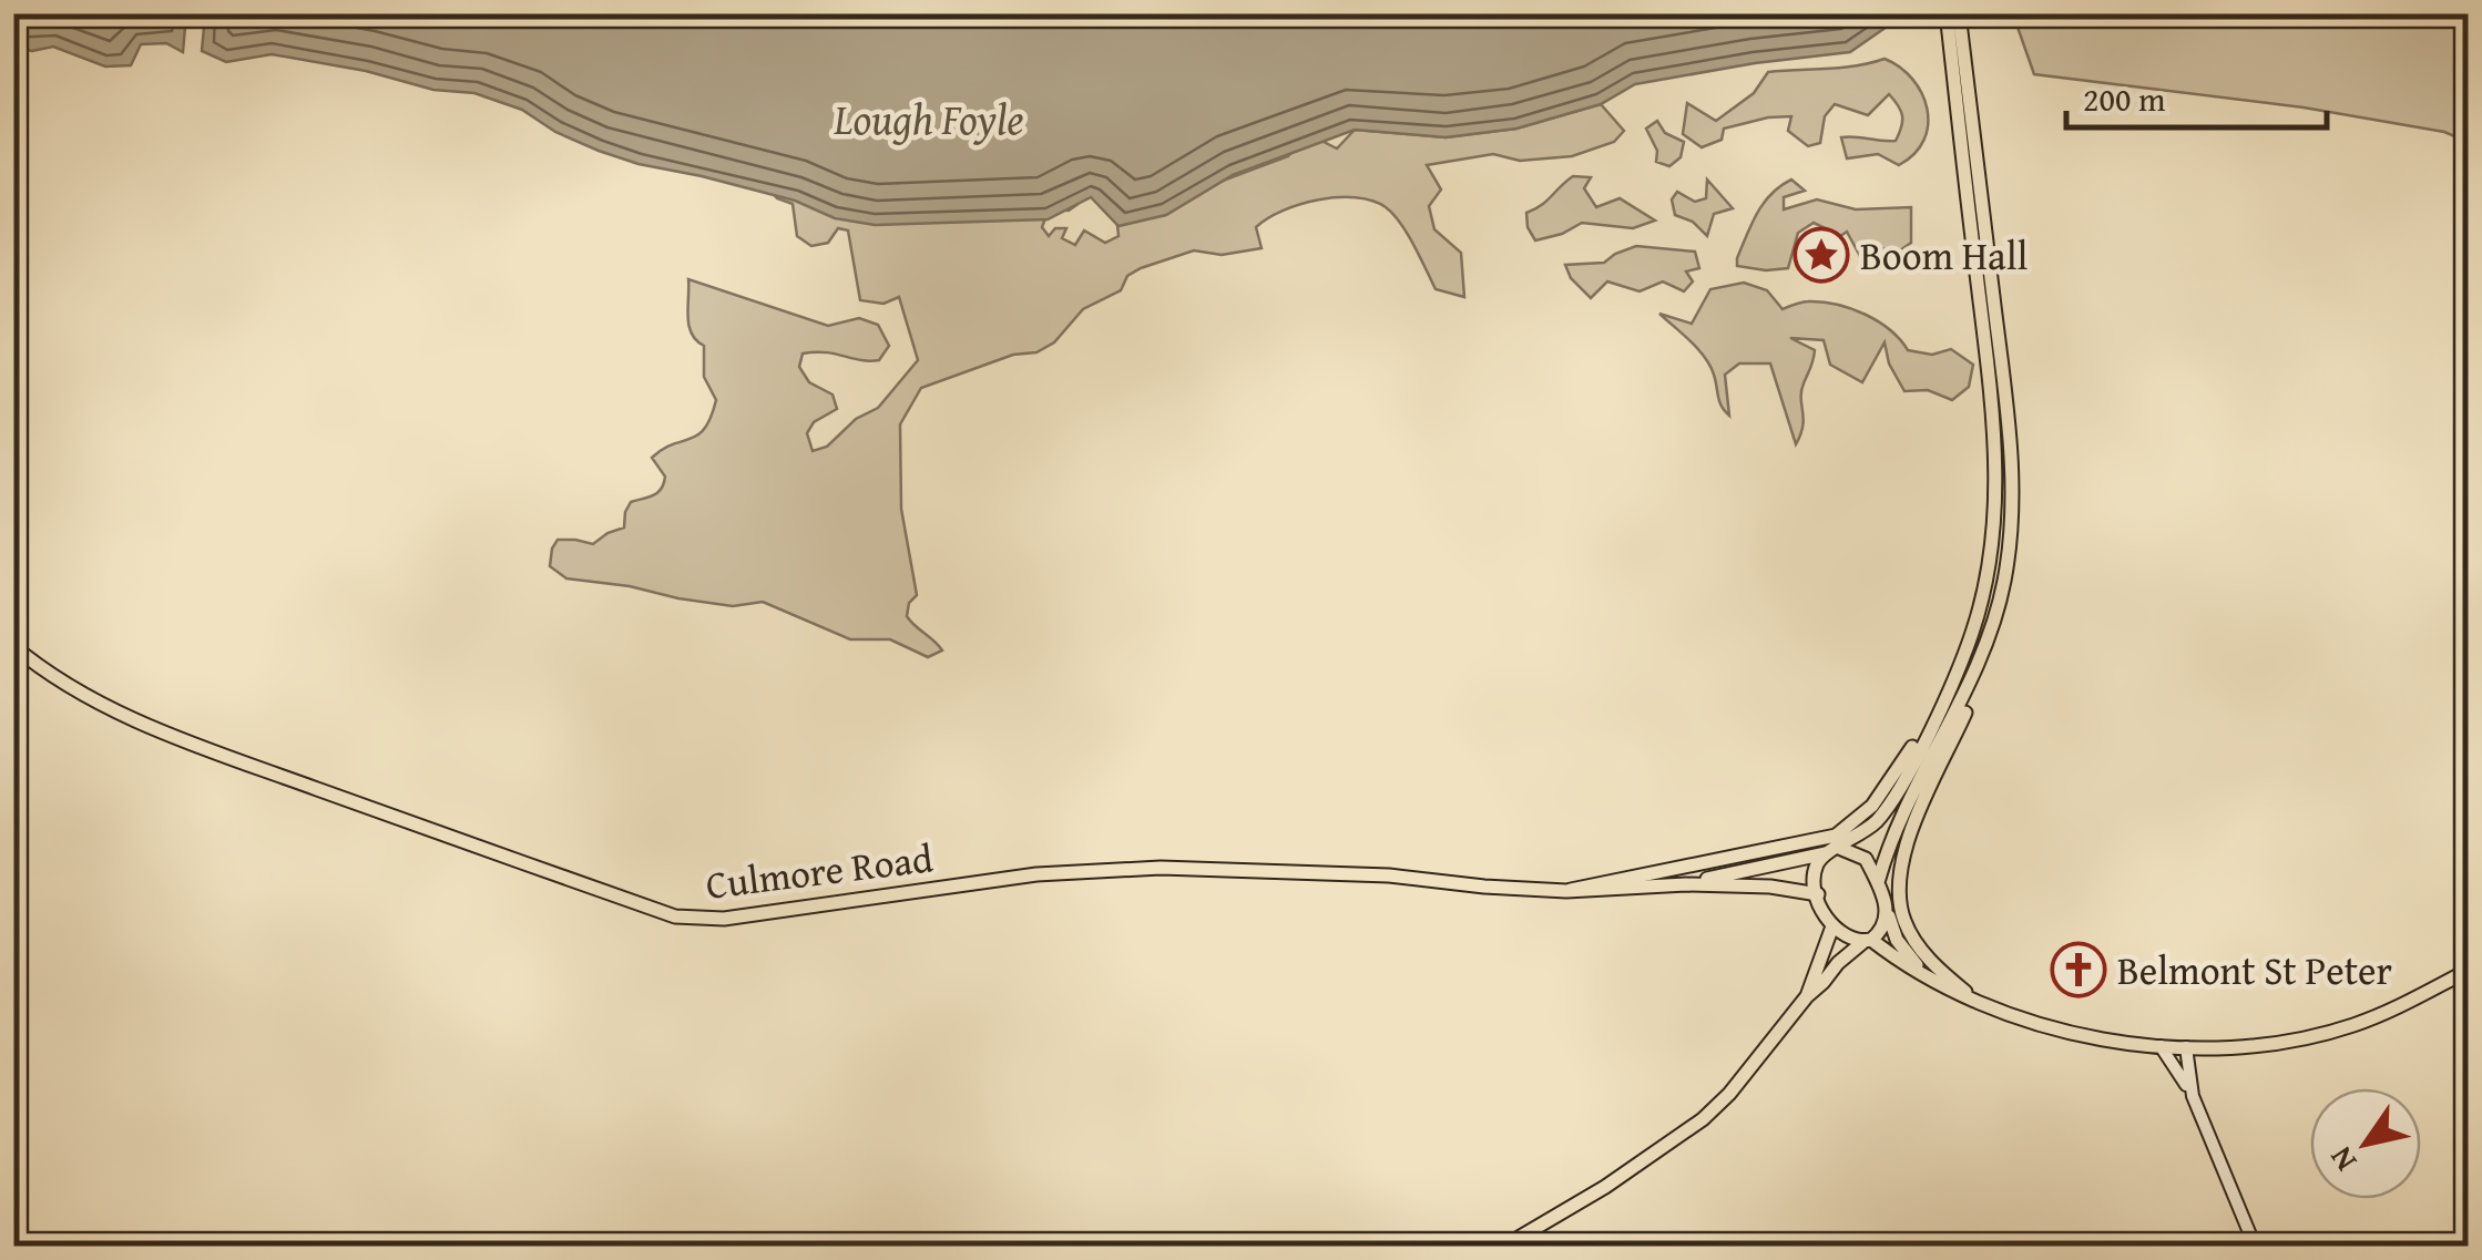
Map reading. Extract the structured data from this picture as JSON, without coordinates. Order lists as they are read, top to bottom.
{
  "streets": {
    "main road": ["Culmore Road"]
  },
  "water": ["Lough Foyle"],
  "places": {
    "place": ["Boom Hall"],
    "church": ["Belmont St Peter"]
  },
  "scale_bar": "200 m",
  "north": "bottom left"
}
